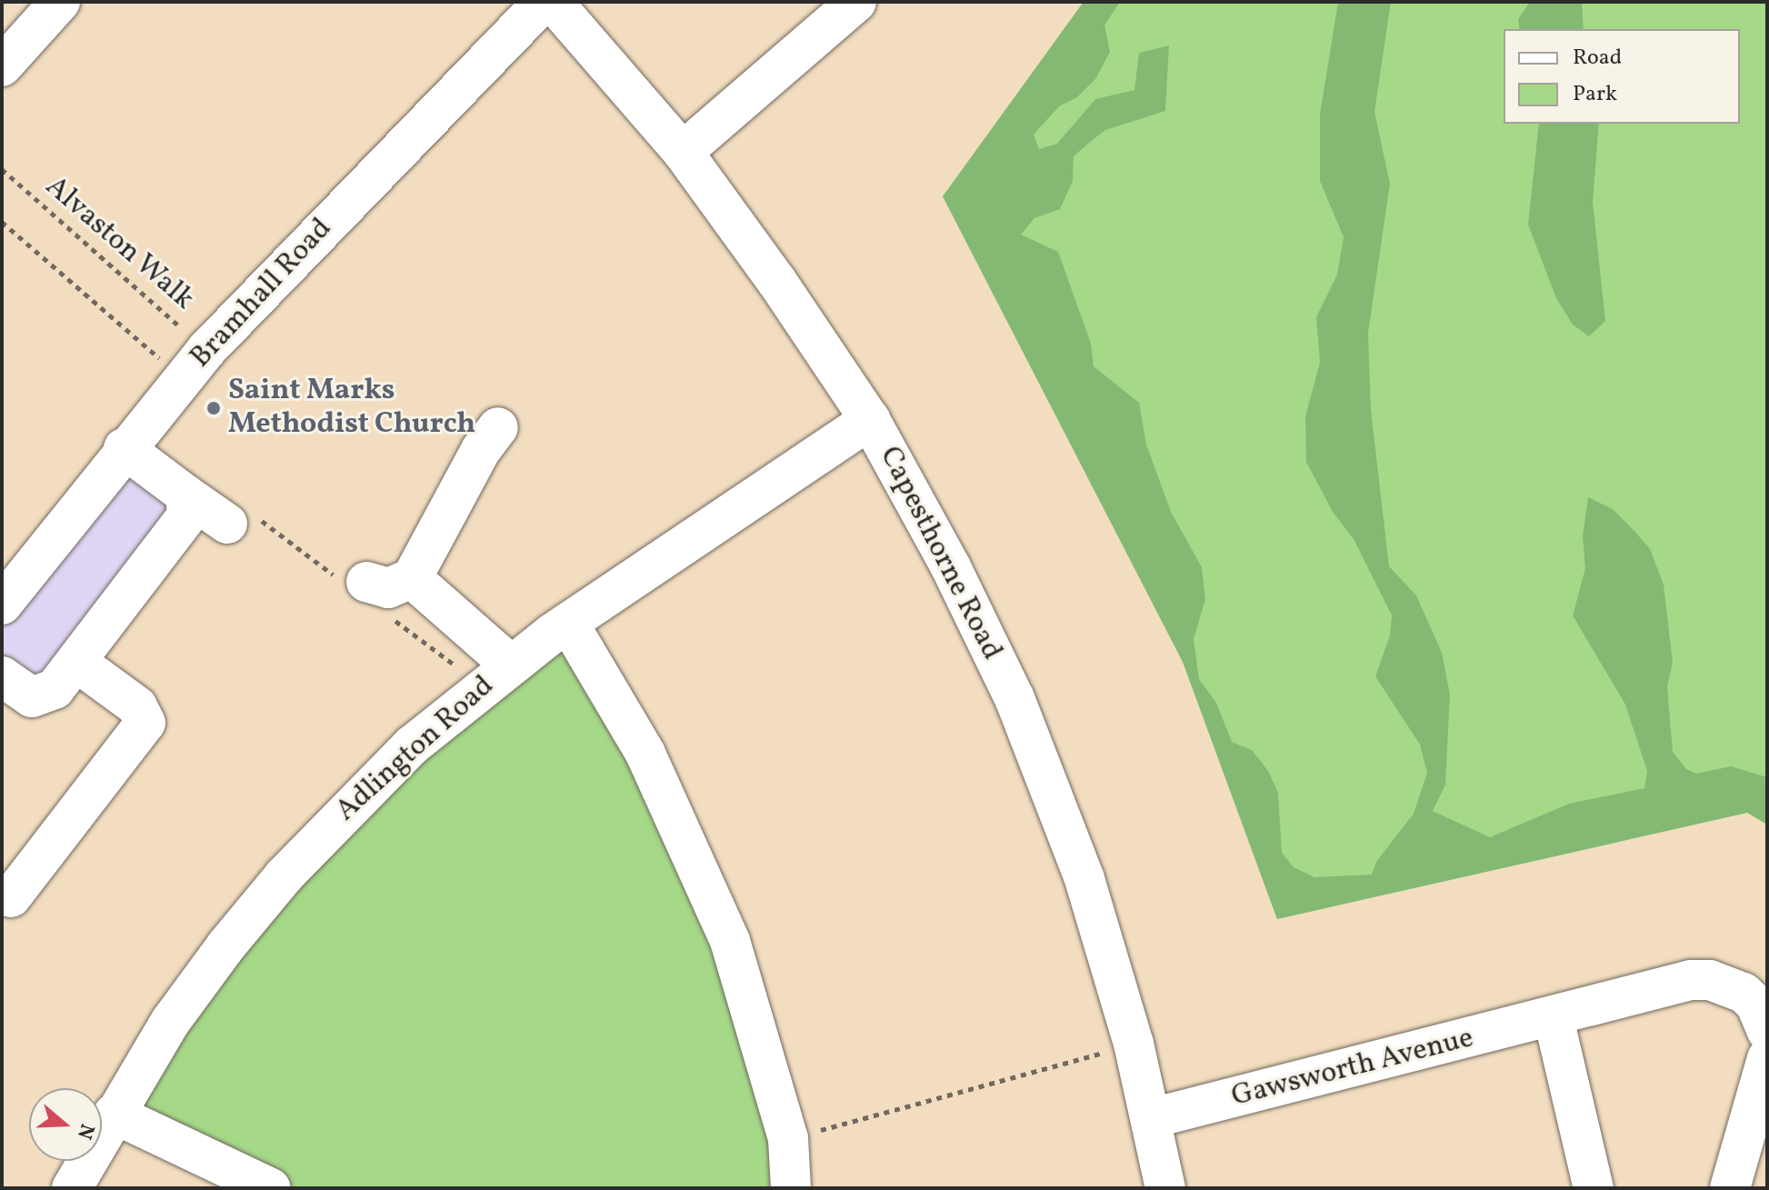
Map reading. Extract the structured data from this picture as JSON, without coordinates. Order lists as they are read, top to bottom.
{
  "streets": {
    "street": [
      "Bramhall Road",
      "Capesthorne Road",
      "Adlington Road",
      "Gawsworth Avenue"
    ],
    "path": ["Alvaston Walk"]
  },
  "crossings": [
    ["Alvaston Walk", "Bramhall Road"],
    ["Capesthorne Road", "Adlington Road"],
    ["Capesthorne Road", "Gawsworth Avenue"]
  ],
  "places": ["Saint Marks Methodist Church"],
  "legend": ["Road", "Park"],
  "north": "right"
}
